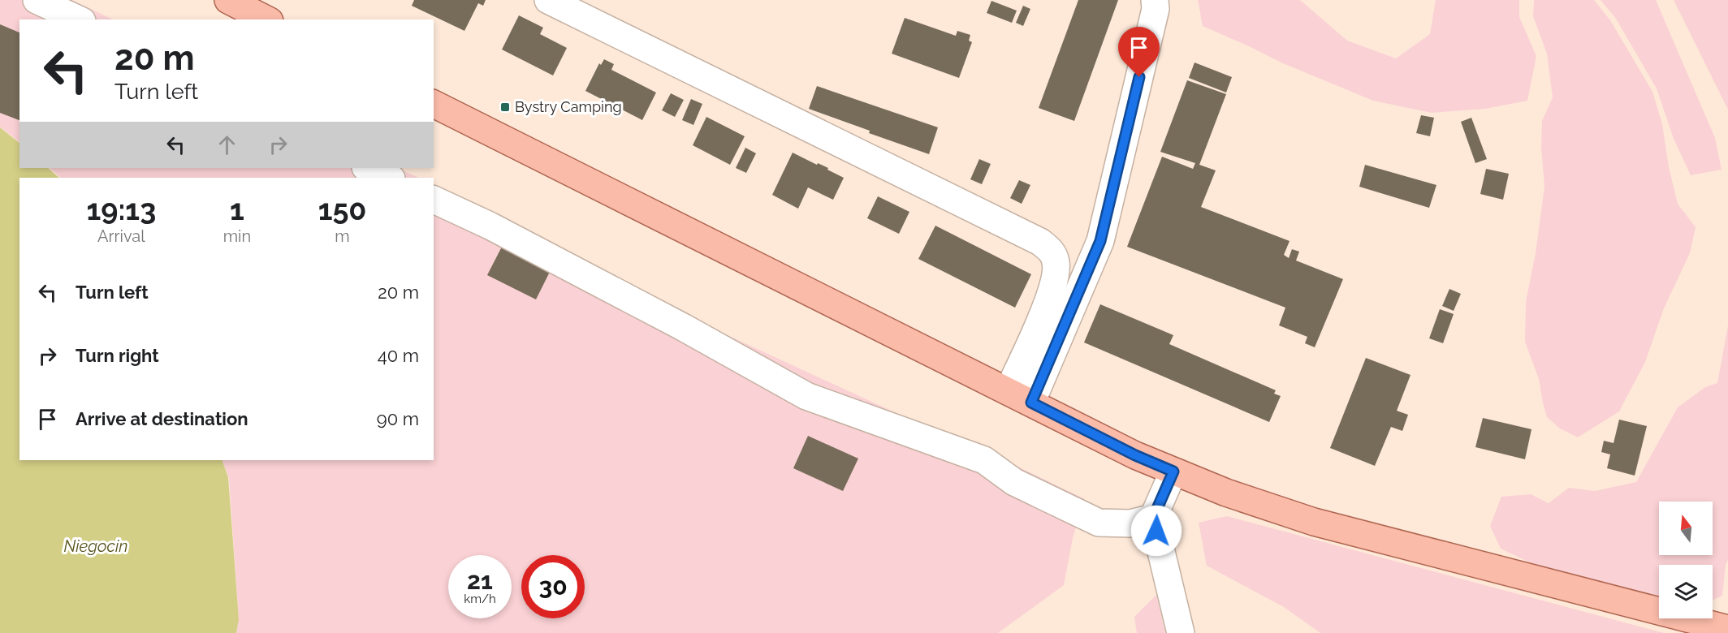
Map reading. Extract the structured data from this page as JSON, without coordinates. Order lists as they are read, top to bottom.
{
  "water": ["Niegocin"],
  "places": {
    "transit": ["Bystry Camping"]
  },
  "north": "top",
  "page": {
    "turn": ["20 m", "Turn left"],
    "eta": [
      "19:13",
      "Arrival",
      "1",
      "min",
      "150",
      "m"
    ],
    "list": [
      {
        "name": "Turn left",
        "value": "20 m"
      },
      {
        "name": "Turn right",
        "value": "40 m"
      },
      {
        "name": "Arrive at destination",
        "value": "90 m"
      }
    ],
    "speed": "21 km/h",
    "limit": "30"
  }
}
